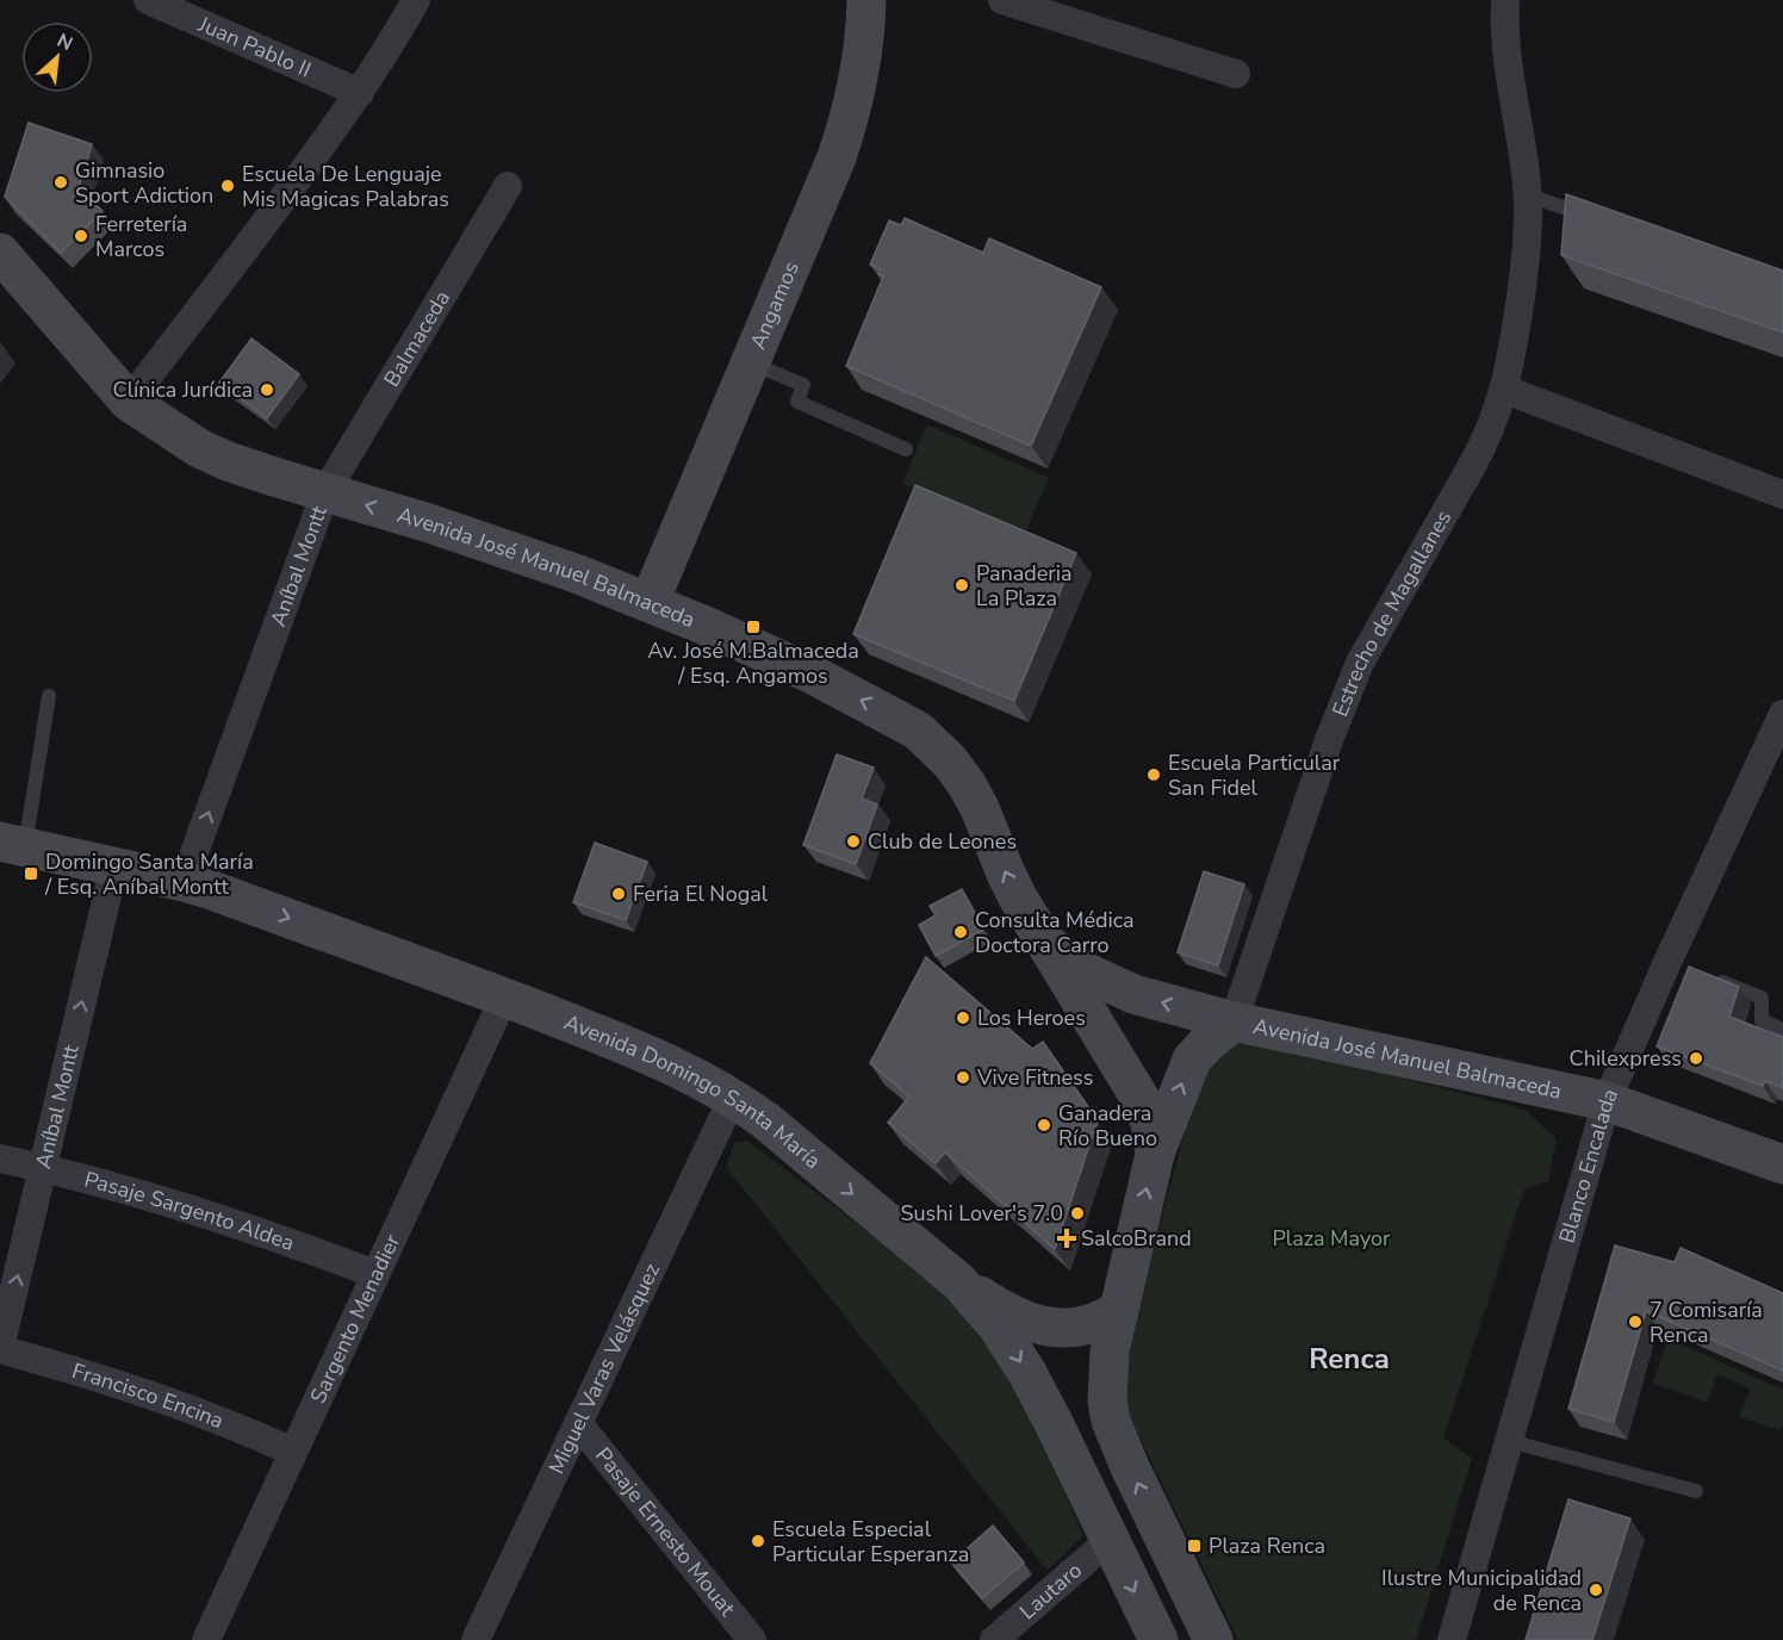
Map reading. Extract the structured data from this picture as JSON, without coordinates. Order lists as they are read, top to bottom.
{
  "streets": {
    "main road": ["Angamos", "Avenida José Manuel Balmaceda", "Avenida Domingo Santa María"],
    "street": [
      "Juan Pablo II",
      "Balmaceda",
      "Aníbal Montt",
      "Estrecho de Magallanes",
      "Blanco Encalada",
      "Pasaje Sargento Aldea",
      "Sargento Menadier",
      "Miguel Varas Velásquez",
      "Francisco Encina",
      "Pasaje Ernesto Mouat",
      "Lautaro"
    ]
  },
  "crossings": [
    ["Angamos", "Avenida José Manuel Balmaceda"],
    ["Balmaceda", "Aníbal Montt"],
    ["Balmaceda", "Avenida José Manuel Balmaceda"],
    ["Aníbal Montt", "Avenida José Manuel Balmaceda"],
    ["Aníbal Montt", "Avenida Domingo Santa María"],
    ["Aníbal Montt", "Pasaje Sargento Aldea"],
    ["Aníbal Montt", "Francisco Encina"],
    ["Avenida José Manuel Balmaceda", "Estrecho de Magallanes"],
    ["Avenida José Manuel Balmaceda", "Blanco Encalada"],
    ["Avenida Domingo Santa María", "Sargento Menadier"],
    ["Avenida Domingo Santa María", "Miguel Varas Velásquez"],
    ["Avenida Domingo Santa María", "Lautaro"],
    ["Pasaje Sargento Aldea", "Sargento Menadier"],
    ["Sargento Menadier", "Francisco Encina"],
    ["Miguel Varas Velásquez", "Pasaje Ernesto Mouat"]
  ],
  "one_way": ["Aníbal Montt", "Avenida José Manuel Balmaceda", "Avenida Domingo Santa María"],
  "districts": ["Renca"],
  "parks": ["Plaza Mayor"],
  "places": {
    "other": [
      "Gimnasio Sport Adiction",
      "Escuela De Lenguaje Mis Magicas Palabras",
      "Ferretería Marcos",
      "Clínica Jurídica",
      "Panaderia La Plaza",
      "Escuela Particular San Fidel",
      "Club de Leones",
      "Feria El Nogal",
      "Consulta Médica Doctora Carro",
      "Los Heroes",
      "Chilexpress",
      "Vive Fitness",
      "Ganadera Río Bueno",
      "Sushi Lover's 7.0",
      "7 Comisaría Renca",
      "Escuela Especial Particular Esperanza",
      "Ilustre Municipalidad de Renca"
    ],
    "transit": ["Av. José M.Balmaceda / Esq. Angamos", "Domingo Santa María / Esq. Aníbal Montt", "Plaza Renca"],
    "health": ["SalcoBrand"]
  },
  "north": "top right"
}
